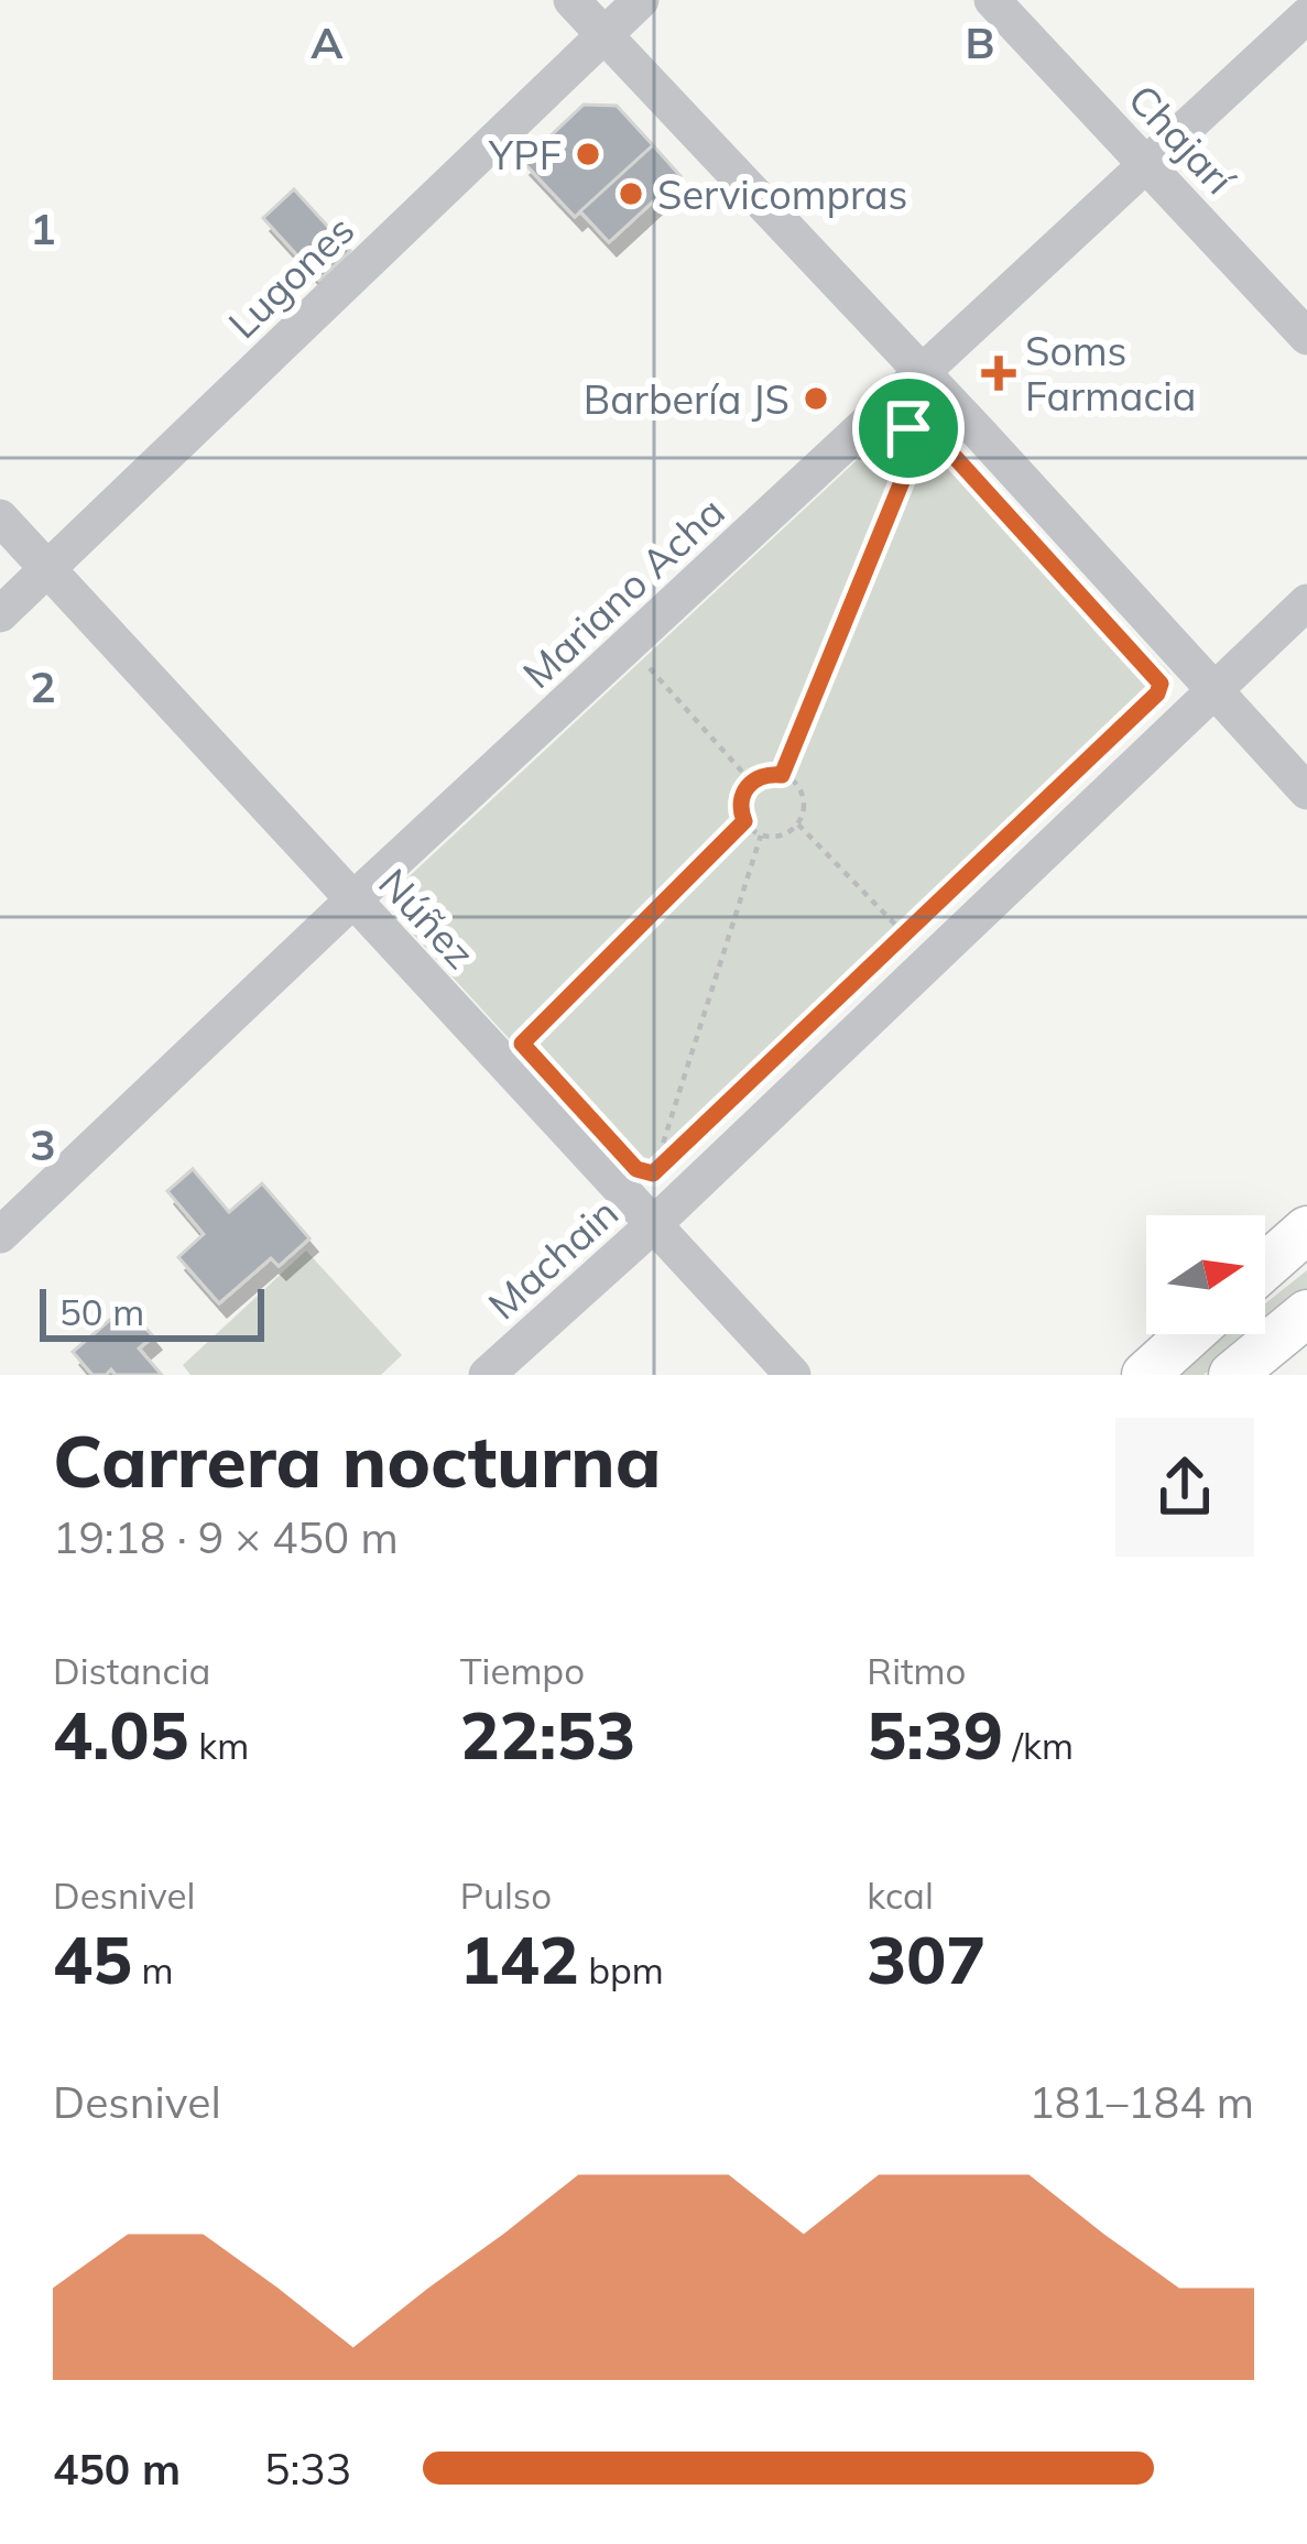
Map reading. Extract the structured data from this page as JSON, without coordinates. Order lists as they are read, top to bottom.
{
  "streets": {
    "street": [
      "Chajarí",
      "Lugones",
      "Mariano Acha",
      "Núñez",
      "Machain"
    ]
  },
  "crossings": [
    ["Chajarí", "Mariano Acha"],
    ["Lugones", "Núñez"],
    ["Mariano Acha", "Núñez"],
    ["Núñez", "Machain"]
  ],
  "places": {
    "other": ["YPF", "Servicompras", "Barbería JS"],
    "health": ["Soms Farmacia"]
  },
  "scale_bar": "50 m",
  "north": "right",
  "page": {
    "scale": "50 m",
    "heading": ["Carrera nocturna", "19:18 · 9 × 450 m"],
    "stats": [
      ["Distancia", "4.05 km"],
      ["Tiempo", "22:53"],
      ["Ritmo", "5:39 /km"],
      ["Desnivel", "45 m"],
      ["Pulso", "142 bpm"],
      ["kcal", "307"]
    ],
    "chart": ["Desnivel", "181–184 m"],
    "list": [
      {
        "name": "450 m",
        "note": "5:33"
      }
    ]
  },
  "grid": {
    "columns": ["A", "B"],
    "rows": ["1", "2", "3"]
  }
}
